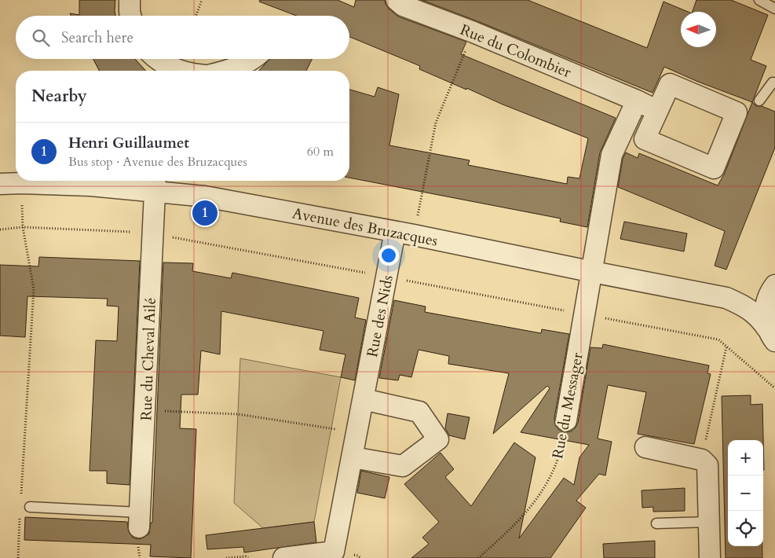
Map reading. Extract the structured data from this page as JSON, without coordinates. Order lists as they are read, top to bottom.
{
  "streets": {
    "street": [
      "Rue du Colombier",
      "Avenue des Bruzacques",
      "Rue des Nids",
      "Rue du Cheval Ailé",
      "Rue du Messager"
    ]
  },
  "crossings": [
    ["Avenue des Bruzacques", "Rue des Nids"],
    ["Avenue des Bruzacques", "Rue du Cheval Ailé"],
    ["Avenue des Bruzacques", "Rue du Messager"]
  ],
  "north": "left",
  "page": {
    "search": "Search here",
    "heading": "Nearby",
    "list": [
      {
        "mark": "1",
        "name": "Henri Guillaumet",
        "note": "Bus stop · Avenue des Bruzacques",
        "value": "60 m"
      }
    ],
    "pins": "1",
    "map_buttons": ["+", "−"]
  }
}
